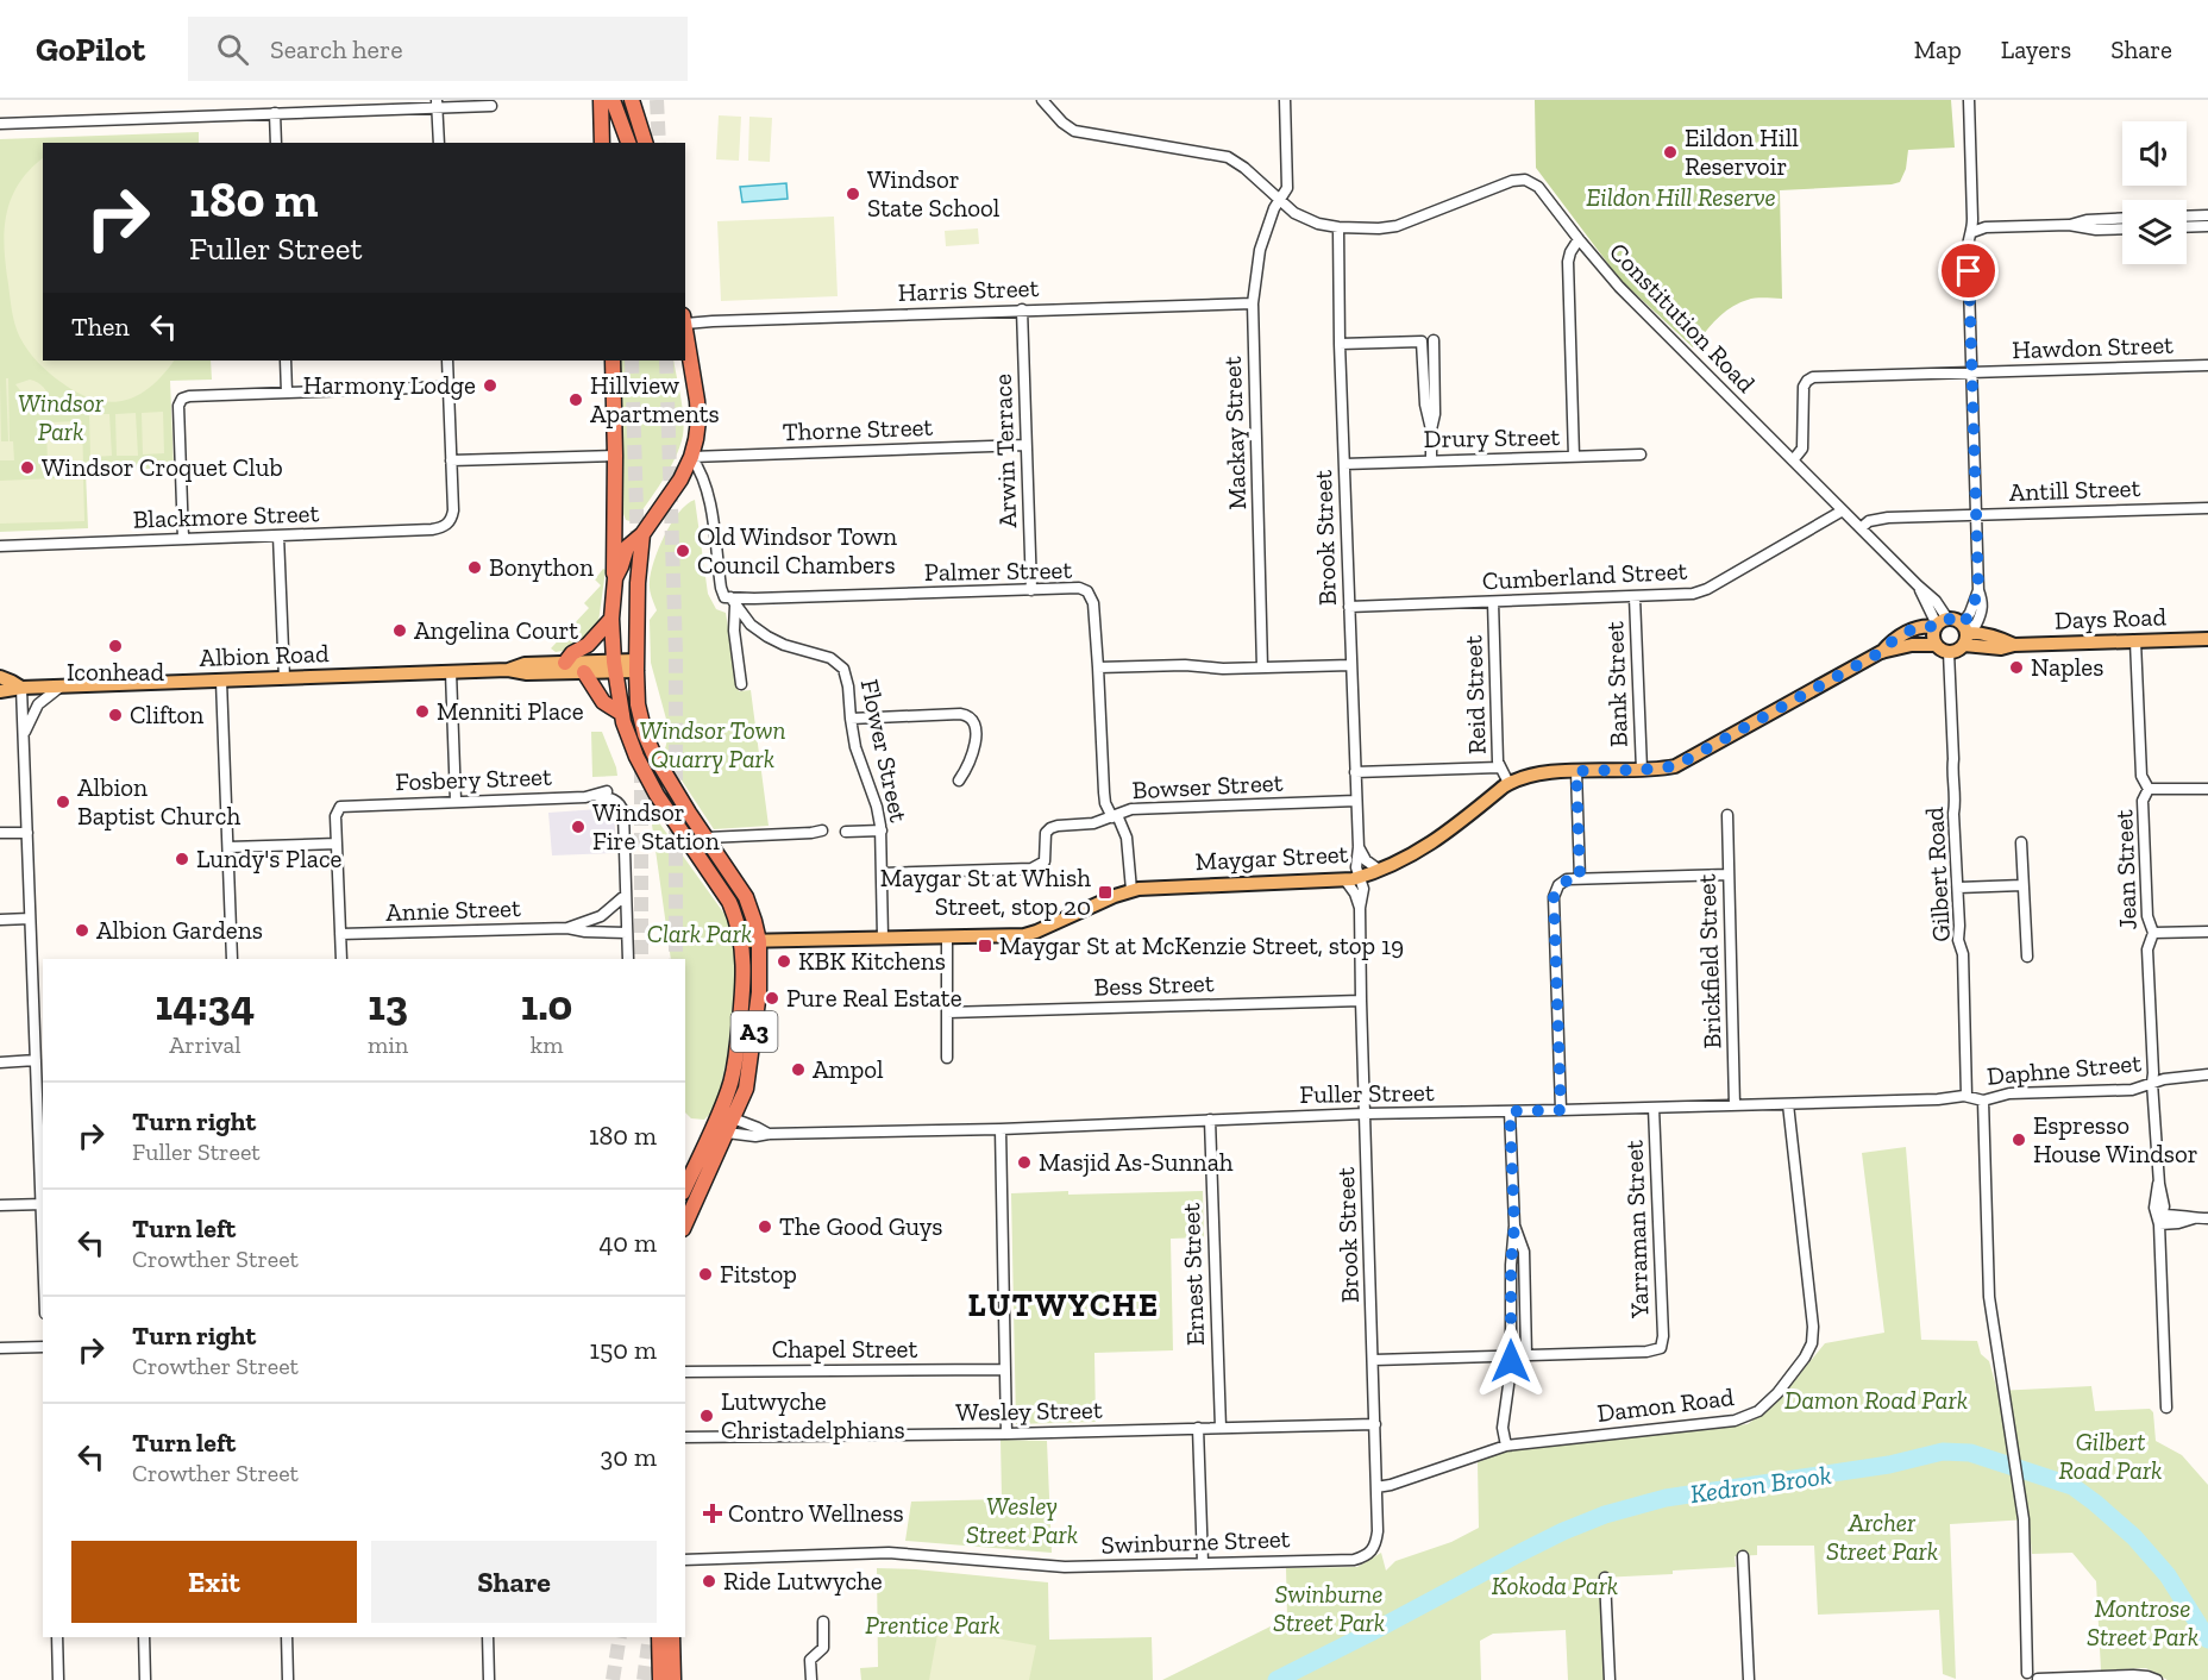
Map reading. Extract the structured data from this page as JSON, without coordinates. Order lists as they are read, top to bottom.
{
  "streets": {
    "highway": ["A3"],
    "main road": ["Days Road", "Albion Road", "Maygar Street"],
    "street": [
      "Harris Street",
      "Constitution Road",
      "Hawdon Street",
      "Thorne Street",
      "Mackay Street",
      "Drury Street",
      "Arwin Terrace",
      "Antill Street",
      "Blackmore Street",
      "Brook Street",
      "Palmer Street",
      "Cumberland Street",
      "Bank Street",
      "Reid Street",
      "Flower Street",
      "Fosbery Street",
      "Bowser Street",
      "Jean Street",
      "Gilbert Road",
      "Annie Street",
      "Brickfield Street",
      "Bess Street",
      "Daphne Street",
      "Fuller Street",
      "Yarraman Street",
      "Ernest Street",
      "Chapel Street",
      "Damon Road",
      "Wesley Street",
      "Swinburne Street"
    ]
  },
  "crossings": [
    ["Harris Street", "Mackay Street"],
    ["Harris Street", "Arwin Terrace"],
    ["Constitution Road", "Hawdon Street"],
    ["Constitution Road", "Mackay Street"],
    ["Constitution Road", "Antill Street"],
    ["Constitution Road", "Brook Street"],
    ["Constitution Road", "Cumberland Street"],
    ["Constitution Road", "Days Road"],
    ["Constitution Road", "Maygar Street"],
    ["Constitution Road", "Gilbert Road"],
    ["Thorne Street", "Arwin Terrace"],
    ["Thorne Street", "A3"],
    ["Drury Street", "Brook Street"],
    ["Arwin Terrace", "Palmer Street"],
    ["Brook Street", "Cumberland Street"],
    ["Brook Street", "Bowser Street"],
    ["Brook Street", "Maygar Street"],
    ["Brook Street", "Bess Street"],
    ["Brook Street", "Fuller Street"],
    ["Brook Street", "Damon Road"],
    ["Brook Street", "Wesley Street"],
    ["Brook Street", "Swinburne Street"],
    ["Palmer Street", "Flower Street"],
    ["Cumberland Street", "Bank Street"],
    ["Cumberland Street", "Reid Street"],
    ["Days Road", "Maygar Street"],
    ["Days Road", "Jean Street"],
    ["Days Road", "Gilbert Road"],
    ["Albion Road", "A3"],
    ["Bank Street", "Maygar Street"],
    ["Reid Street", "Maygar Street"],
    ["Flower Street", "Bowser Street"],
    ["Flower Street", "Maygar Street"],
    ["Maygar Street", "Gilbert Road"],
    ["Maygar Street", "A3"],
    ["Jean Street", "Daphne Street"],
    ["Gilbert Road", "Daphne Street"],
    ["Gilbert Road", "Fuller Street"],
    ["Brickfield Street", "Fuller Street"],
    ["A3", "Fuller Street"],
    ["Daphne Street", "Fuller Street"],
    ["Fuller Street", "Yarraman Street"],
    ["Fuller Street", "Ernest Street"],
    ["Fuller Street", "Damon Road"],
    ["Ernest Street", "Wesley Street"]
  ],
  "districts": ["LUTWYCHE"],
  "water": ["Kedron Brook"],
  "parks": [
    "Eildon Hill Reserve",
    "Windsor Park",
    "Windsor Town Quarry Park",
    "Clark Park",
    "Damon Road Park",
    "Gilbert Road Park",
    "Wesley Street Park",
    "Archer Street Park",
    "Kokoda Park",
    "Swinburne Street Park",
    "Montrose Street Park",
    "Prentice Park"
  ],
  "places": {
    "other": [
      "Eildon Hill Reservoir",
      "Windsor State School",
      "Harmony Lodge",
      "Hillview Apartments",
      "Windsor Croquet Club",
      "Old Windsor Town Council Chambers",
      "Bonython",
      "Angelina Court",
      "Iconhead",
      "Naples",
      "Menniti Place",
      "Clifton",
      "Albion Baptist Church",
      "Windsor Fire Station",
      "Lundy's Place",
      "Albion Gardens",
      "KBK Kitchens",
      "Pure Real Estate",
      "Ampol",
      "Espresso House Windsor",
      "Masjid As-Sunnah",
      "The Good Guys",
      "Fitstop",
      "Lutwyche Christadelphians",
      "Ride Lutwyche"
    ],
    "transit": ["Maygar St at Whish Street, stop 20", "Maygar St at McKenzie Street, stop 19"],
    "health": ["Contro Wellness"]
  },
  "page": {
    "header": "GoPilot",
    "search": "Search here",
    "nav": ["Map", "Layers", "Share"],
    "turn": ["180 m", "Fuller Street"],
    "then": "Then",
    "eta": [
      "14:34",
      "Arrival",
      "13",
      "min",
      "1.0",
      "km"
    ],
    "list": [
      {
        "name": "Turn right",
        "note": "Fuller Street",
        "value": "180 m"
      },
      {
        "name": "Turn left",
        "note": "Crowther Street",
        "value": "40 m"
      },
      {
        "name": "Turn right",
        "note": "Crowther Street",
        "value": "150 m"
      },
      {
        "name": "Turn left",
        "note": "Crowther Street",
        "value": "30 m"
      }
    ],
    "buttons": ["Exit", "Share"]
  }
}
